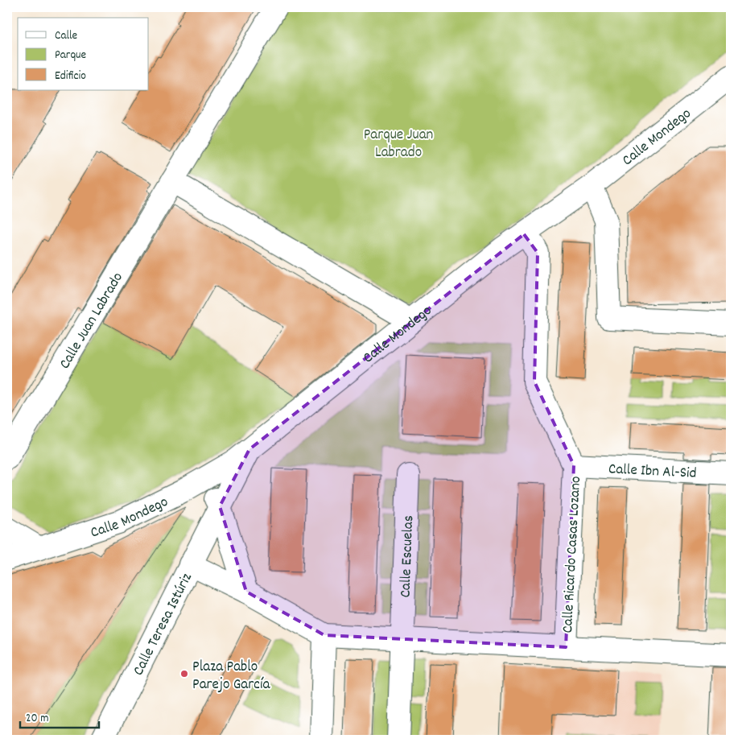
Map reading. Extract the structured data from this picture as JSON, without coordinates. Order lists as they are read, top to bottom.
{
  "streets": {
    "street": [
      "Calle Mondego",
      "Calle Juan Labrado",
      "Calle Ibn Al-Sid",
      "Calle Ricardo Casas Lozano",
      "Calle Escuelas",
      "Calle Teresa Istúriz"
    ]
  },
  "crossings": [
    ["Calle Mondego", "Calle Ricardo Casas Lozano"],
    ["Calle Mondego", "Calle Teresa Istúriz"],
    ["Calle Ibn Al-Sid", "Calle Ricardo Casas Lozano"],
    ["Calle Ricardo Casas Lozano", "Calle Escuelas"]
  ],
  "parks": ["Parque Juan Labrado"],
  "places": ["Plaza Pablo Parejo García"],
  "legend": ["Calle", "Parque", "Edificio"],
  "scale_bar": "20 m"
}
